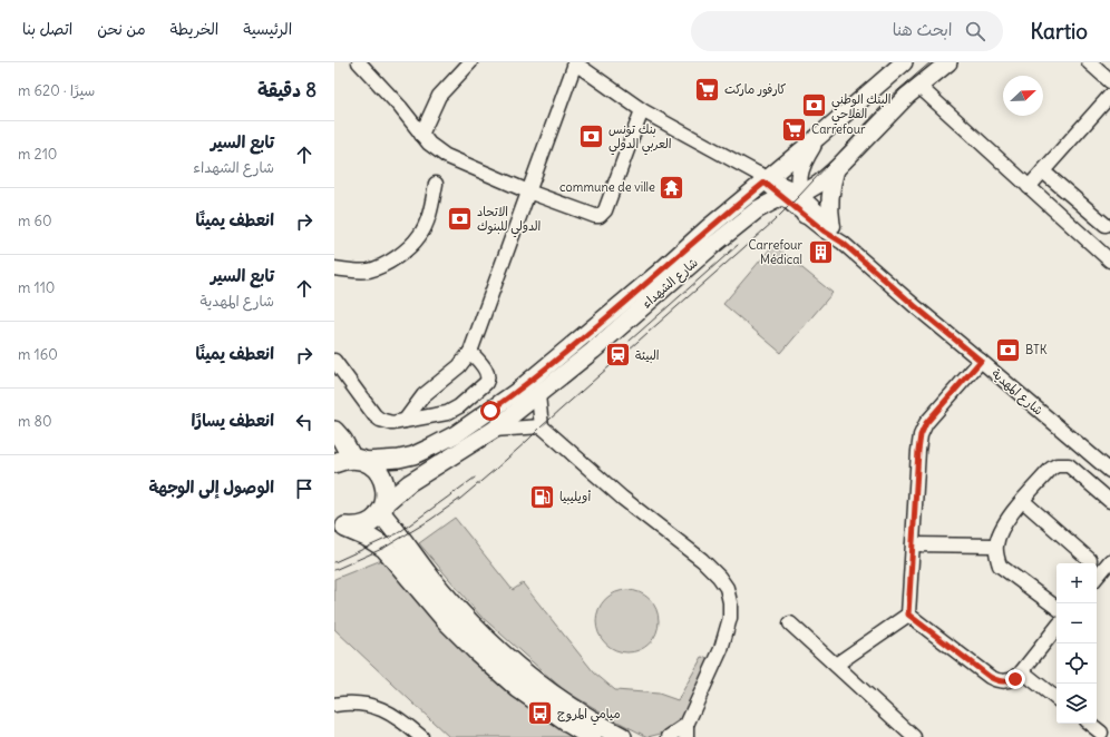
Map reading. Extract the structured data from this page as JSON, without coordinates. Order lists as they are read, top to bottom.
{
  "streets": {
    "main road": ["شارع الشهداء"],
    "street": ["شارع المهدية"]
  },
  "places": {
    "supermarket": ["كارفور ماركت", "Carrefour"],
    "bank": [
      "البنك الوطني الفلاحي",
      "بنك تونس العربي الدولي",
      "الاتحاد الدولي للبنوك",
      "BTK"
    ],
    "temple": ["commune de ville"],
    "building": ["Carrefour Médical"],
    "station": ["البيئة"],
    "fuel station": ["أويليبيا"],
    "bus stop": ["ميامي المروج"]
  },
  "north": "top right",
  "page": {
    "header": "Kartio",
    "search": "ابحث هنا",
    "nav": [
      "الرئيسية",
      "الخريطة",
      "من نحن",
      "اتصل بنا"
    ],
    "heading": ["8 دقيقة", "سيرًا · 620 m"],
    "list": [
      ["تابع السير", "شارع الشهداء", "210 m"],
      ["انعطف يمينًا", "60 m"],
      ["تابع السير", "شارع المهدية", "110 m"],
      ["انعطف يمينًا", "160 m"],
      ["انعطف يسارًا", "80 m"],
      "الوصول إلى الوجهة"
    ],
    "map_buttons": ["+", "−"]
  }
}
